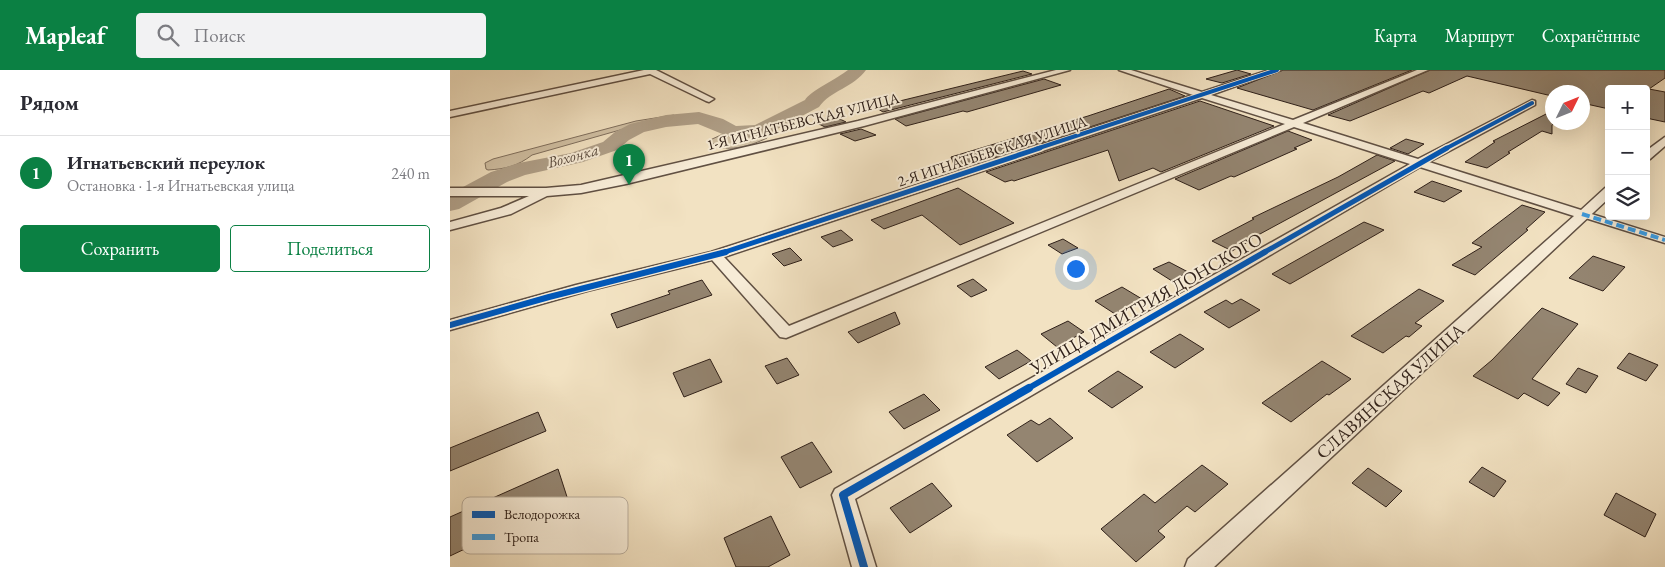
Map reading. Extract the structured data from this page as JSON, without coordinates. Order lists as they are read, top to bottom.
{
  "streets": {
    "street": [
      "1-Я ИГНАТЬЕВСКАЯ УЛИЦА",
      "2-Я ИГНАТЬЕВСКАЯ УЛИЦА",
      "УЛИЦА ДМИТРИЯ ДОНСКОГО",
      "СЛАВЯНСКАЯ УЛИЦА"
    ]
  },
  "water": ["Вохонка"],
  "legend": ["Велодорожка", "Тропа"],
  "north": "top right",
  "page": {
    "header": "Mapleaf",
    "search": "Поиск",
    "nav": ["Карта", "Маршрут", "Сохранённые"],
    "heading": "Рядом",
    "map_buttons": ["+", "−"],
    "list": [
      {
        "mark": "1",
        "name": "Игнатьевский переулок",
        "note": "Остановка · 1-я Игнатьевская улица",
        "value": "240 m"
      }
    ],
    "pins": "1",
    "buttons": ["Сохранить", "Поделиться"]
  }
}
